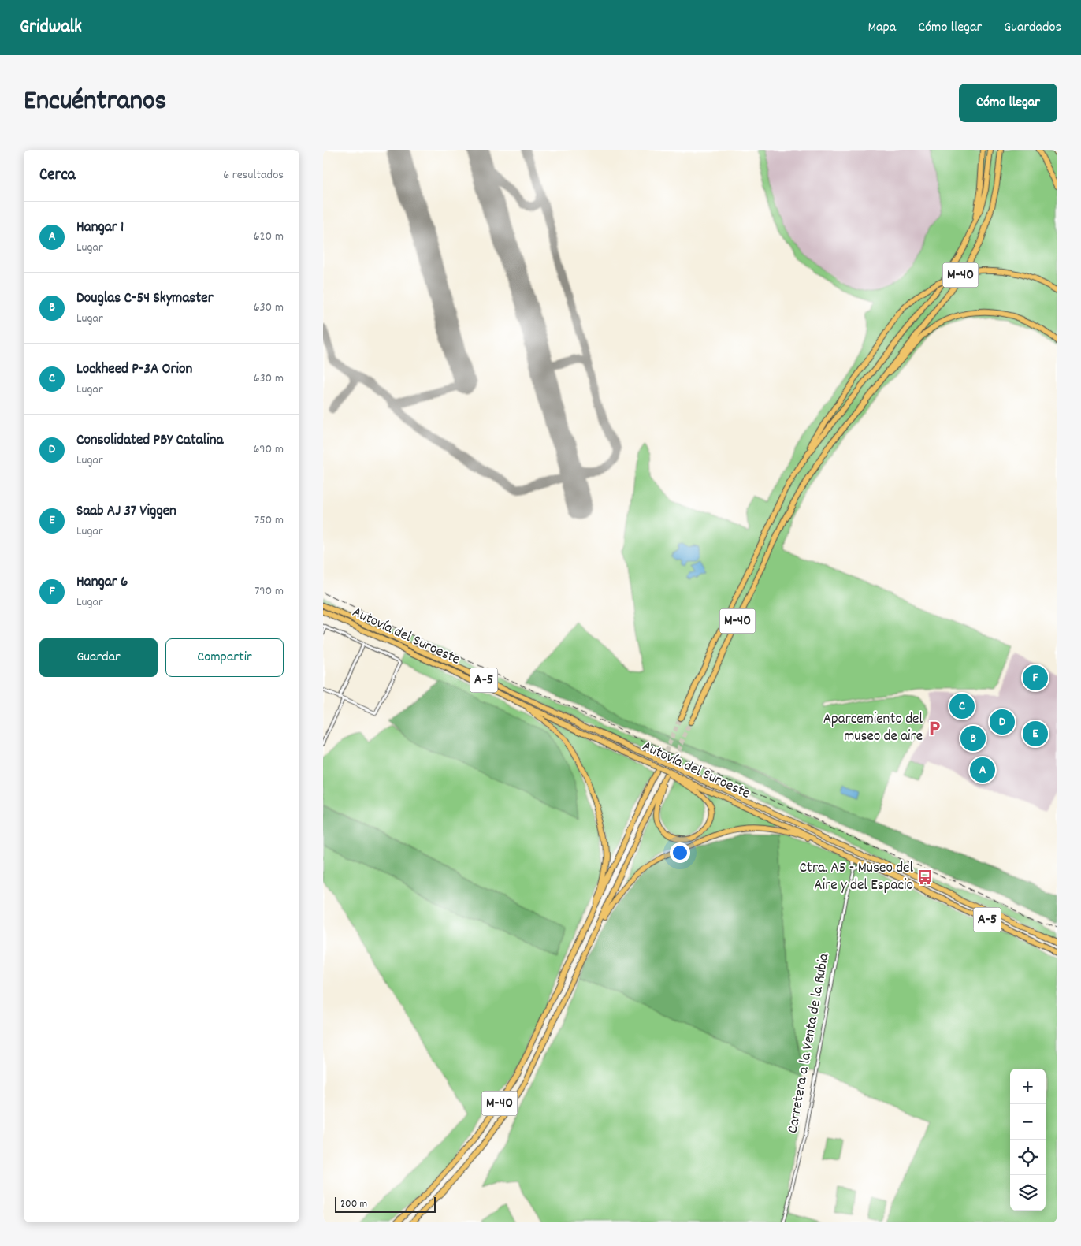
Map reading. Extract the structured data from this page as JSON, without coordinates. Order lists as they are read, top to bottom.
{
  "streets": {
    "highway": ["M-40", "Autovía del Suroeste", "A-5"],
    "street": ["Carretera a la Venta de la Rubia"]
  },
  "crossings": [
    ["M-40", "Autovía del Suroeste"],
    ["Autovía del Suroeste", "Carretera a la Venta de la Rubia"]
  ],
  "places": {
    "parking": ["Aparcemiento del museo de aire"],
    "bus stop": ["Ctra. A5 - Museo del Aire y del Espacio"]
  },
  "scale_bar": "200 m",
  "page": {
    "header": "Gridwalk",
    "nav": ["Mapa", "Cómo llegar", "Guardados"],
    "title": "Encuéntranos",
    "buttons": [
      "Cómo llegar",
      ["Guardar", "Compartir"]
    ],
    "heading": ["Cerca", "6 resultados"],
    "list": [
      {
        "mark": "A",
        "name": "Hangar 1",
        "note": "Lugar",
        "value": "620 m"
      },
      {
        "mark": "B",
        "name": "Douglas C-54 Skymaster",
        "note": "Lugar",
        "value": "630 m"
      },
      {
        "mark": "C",
        "name": "Lockheed P-3A Orion",
        "note": "Lugar",
        "value": "630 m"
      },
      {
        "mark": "D",
        "name": "Consolidated PBY Catalina",
        "note": "Lugar",
        "value": "690 m"
      },
      {
        "mark": "E",
        "name": "Saab AJ 37 Viggen",
        "note": "Lugar",
        "value": "750 m"
      },
      {
        "mark": "F",
        "name": "Hangar 6",
        "note": "Lugar",
        "value": "790 m"
      }
    ],
    "pins": [
      "F",
      "C",
      "D",
      "E",
      "B",
      "A"
    ],
    "map_buttons": ["+", "−"],
    "scale": "200 m"
  }
}
